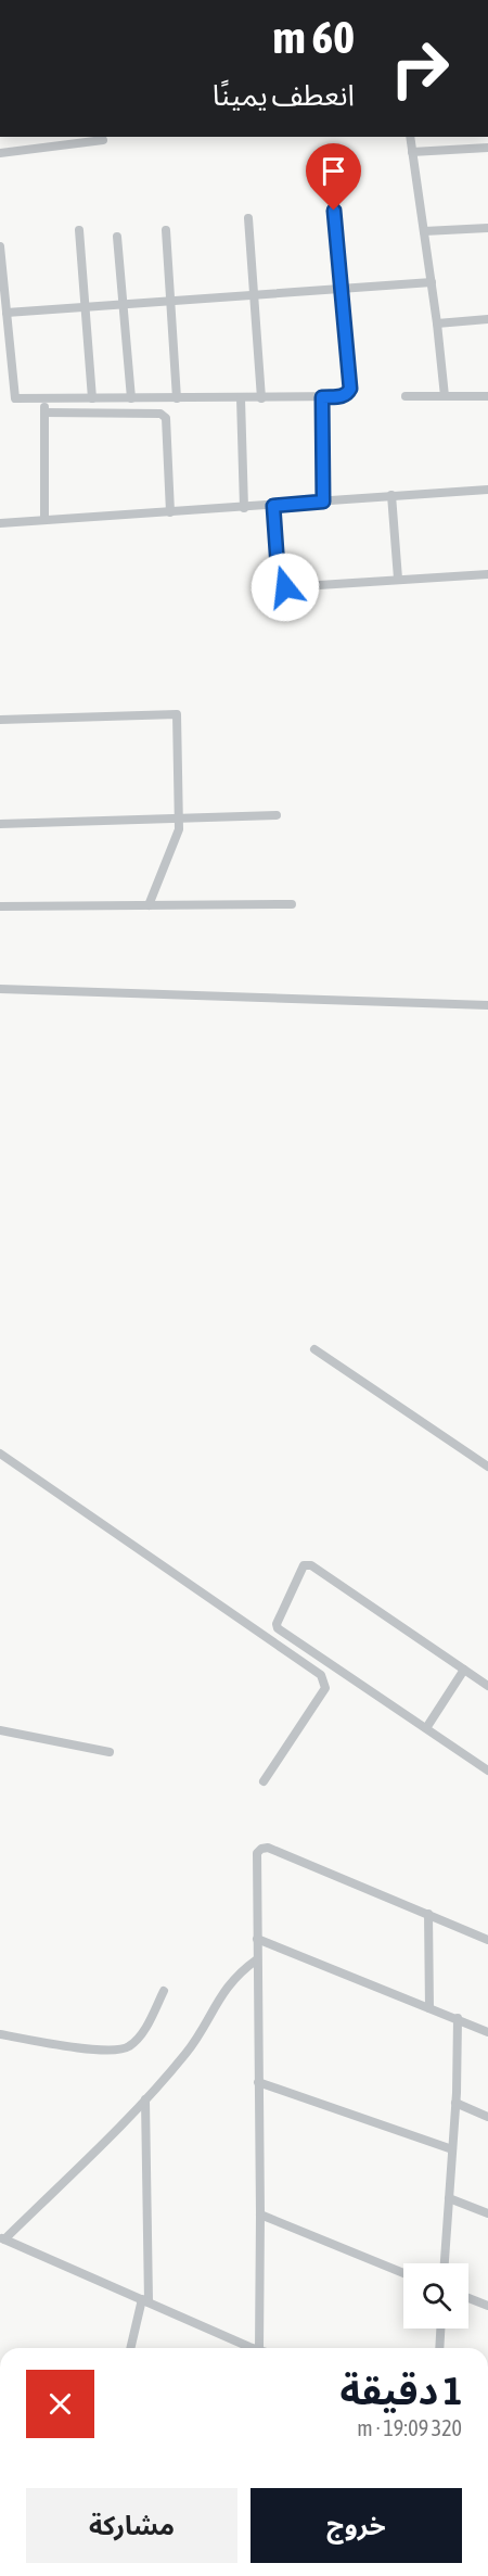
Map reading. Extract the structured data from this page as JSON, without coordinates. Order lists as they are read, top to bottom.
{
  "page": {
    "turn": ["60 m", "انعطف يمينًا"],
    "heading": ["1 دقيقة", "320 m · 19:09"],
    "buttons": ["خروج", "مشاركة"]
  }
}
